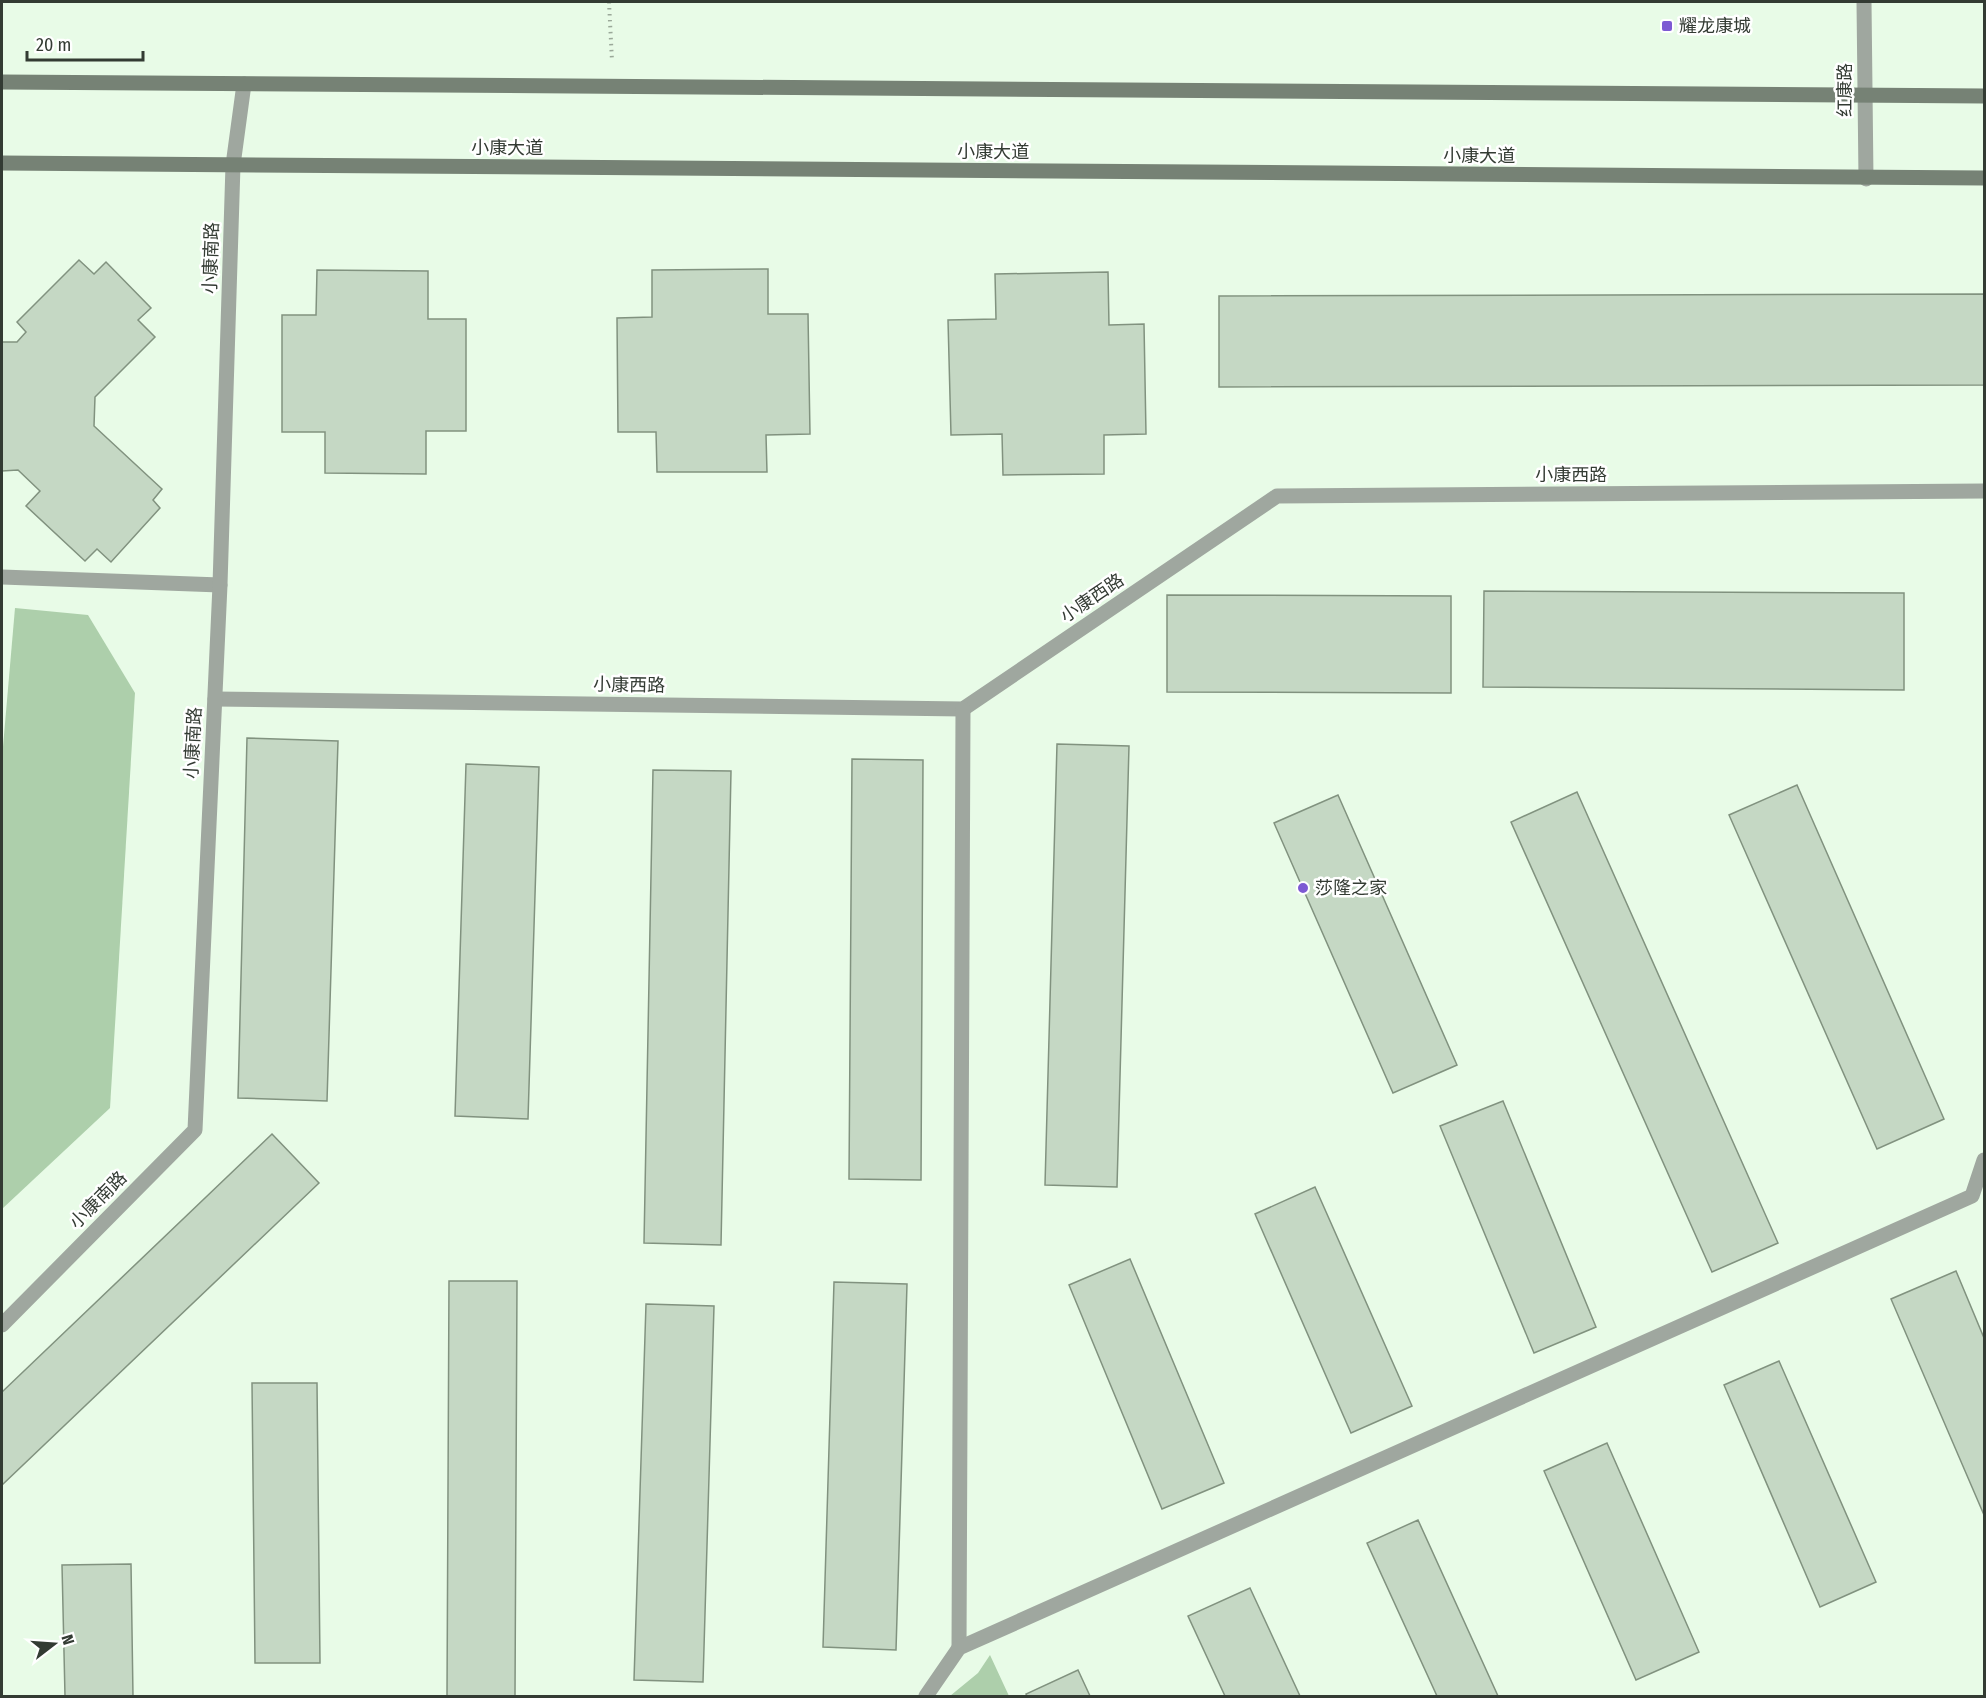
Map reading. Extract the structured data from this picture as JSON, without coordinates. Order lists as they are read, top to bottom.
{
  "streets": {
    "main road": ["小康大道"],
    "street": ["红康路", "小康南路", "小康西路"]
  },
  "crossings": [
    ["红康路", "小康大道"],
    ["小康大道", "小康南路"],
    ["小康南路", "小康西路"]
  ],
  "places": {
    "transit": ["耀龙康城"],
    "other": ["莎隆之家"]
  },
  "scale_bar": "20 m",
  "north": "right"
}
